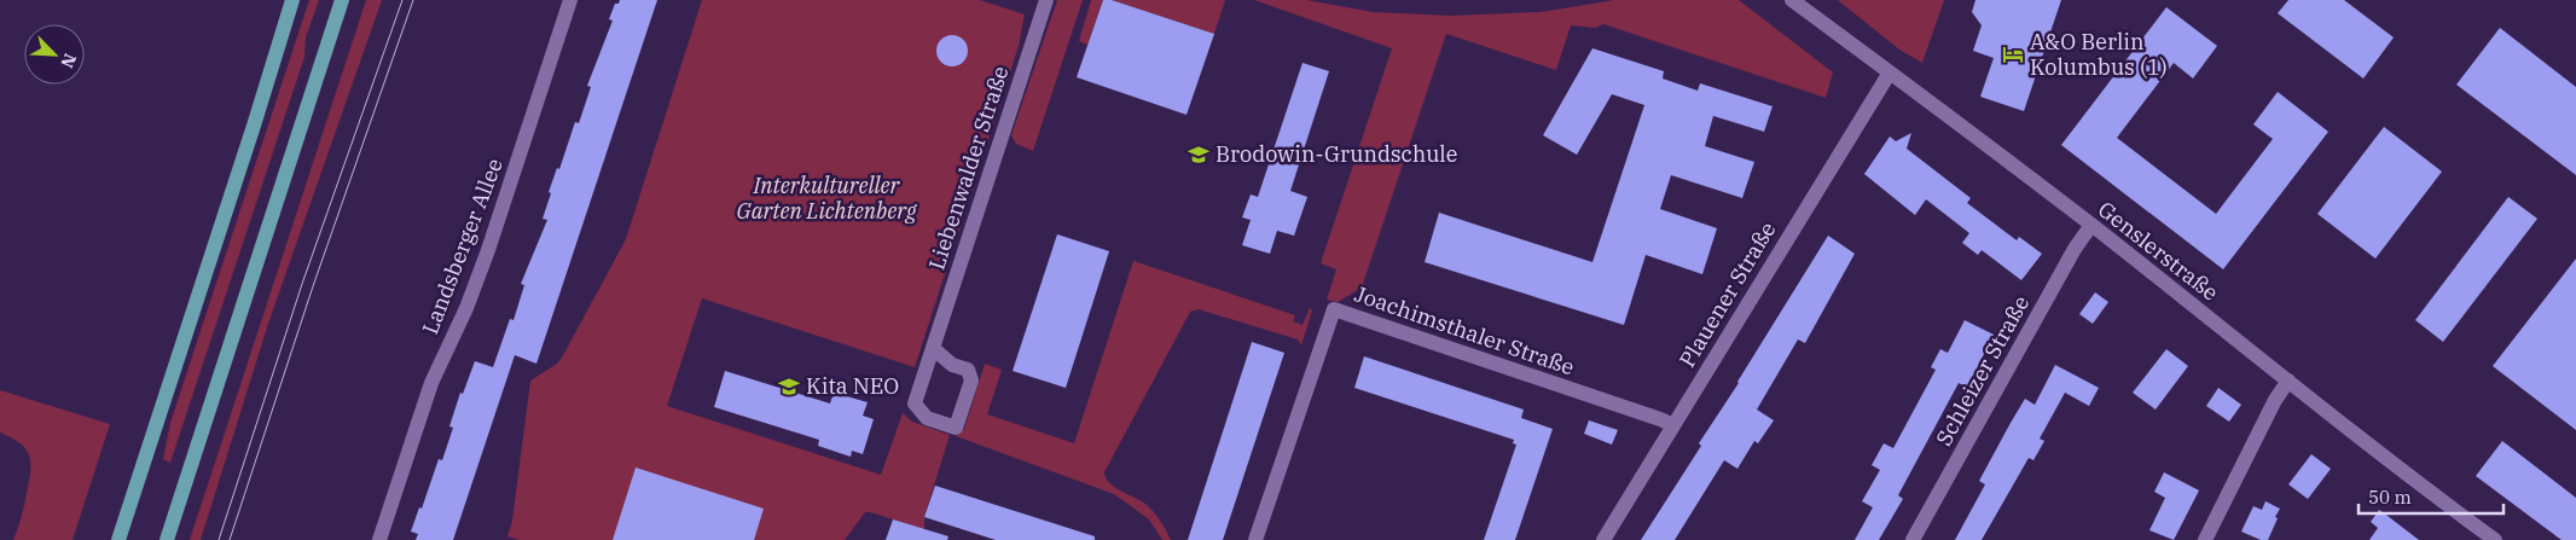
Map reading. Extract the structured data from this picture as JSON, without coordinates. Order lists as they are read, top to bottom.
{
  "streets": {
    "street": [
      "Liebenwalder Straße",
      "Landsberger Allee",
      "Genslerstraße",
      "Plauener Straße",
      "Joachimsthaler Straße",
      "Schleizer Straße"
    ]
  },
  "crossings": [
    ["Genslerstraße", "Plauener Straße"],
    ["Genslerstraße", "Schleizer Straße"],
    ["Plauener Straße", "Joachimsthaler Straße"]
  ],
  "parks": ["Interkultureller Garten Lichtenberg"],
  "places": {
    "hotel": ["A&O Berlin Kolumbus (1)"],
    "school or university": ["Brodowin-Grundschule", "Kita NEO"]
  },
  "scale_bar": "50 m",
  "north": "bottom right"
}
